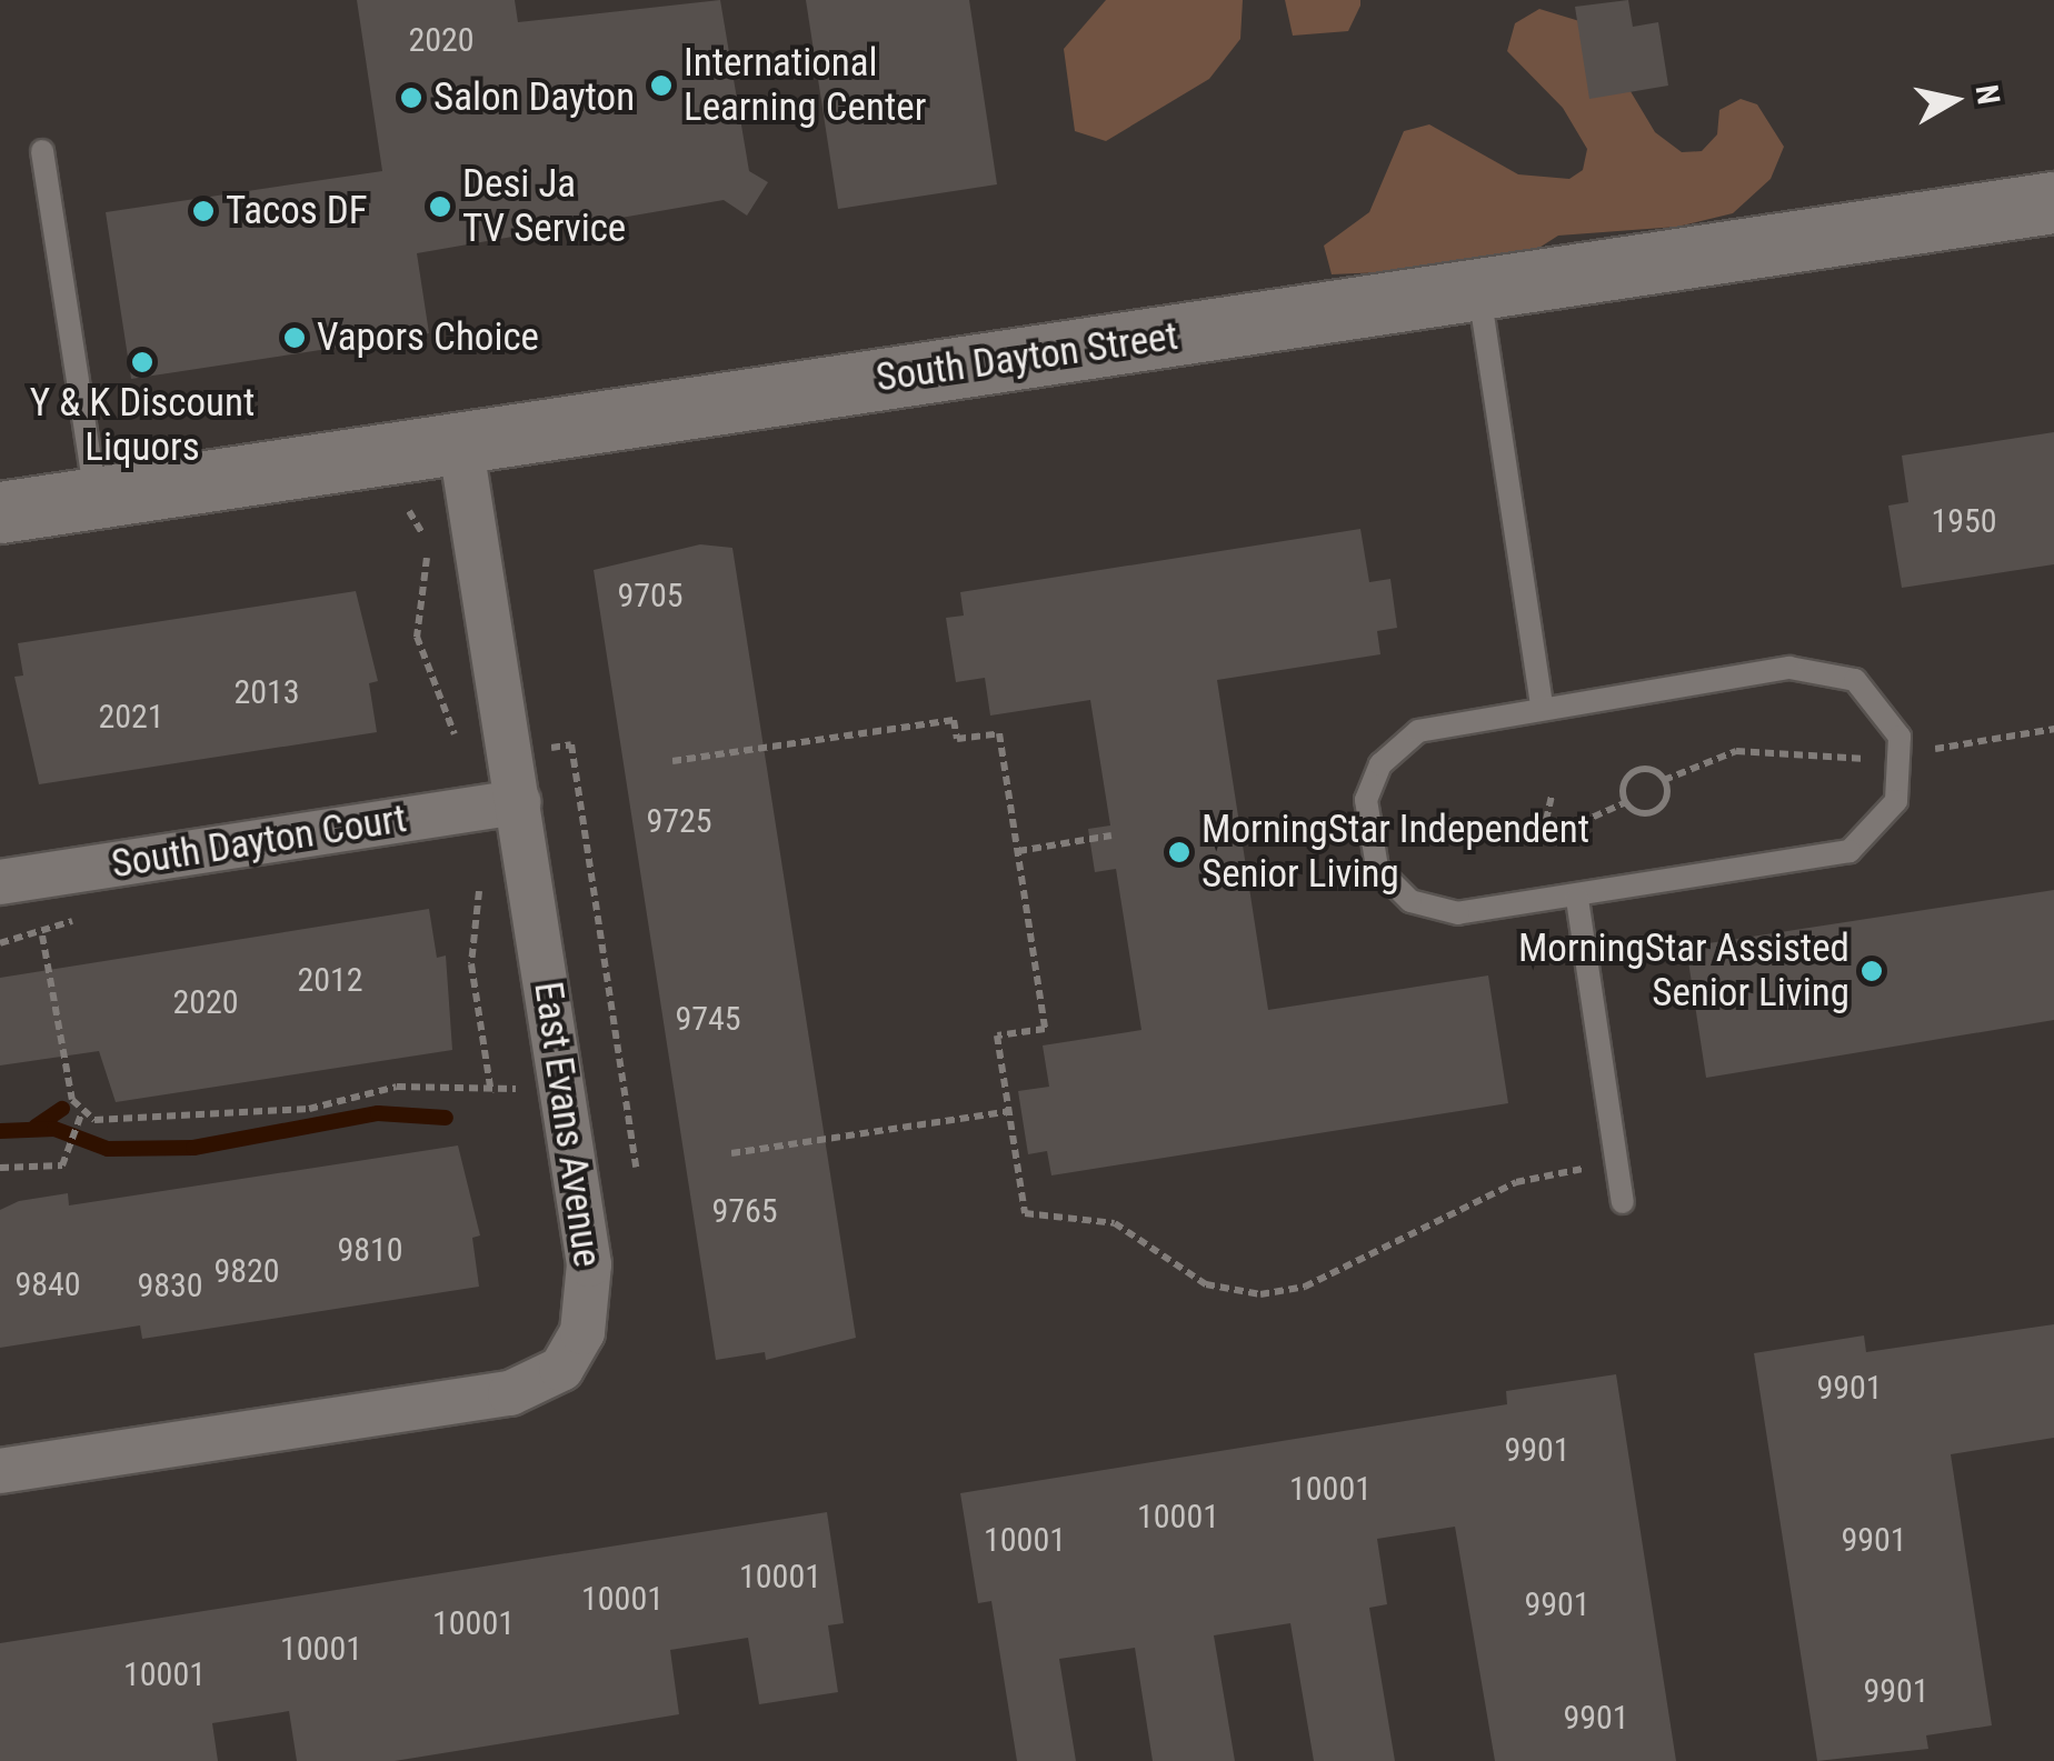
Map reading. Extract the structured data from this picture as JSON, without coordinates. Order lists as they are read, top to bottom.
{
  "streets": {
    "street": ["South Dayton Street", "South Dayton Court", "East Evans Avenue"]
  },
  "crossings": [
    ["South Dayton Street", "East Evans Avenue"],
    ["South Dayton Court", "East Evans Avenue"]
  ],
  "places": [
    "International Learning Center",
    "Salon Dayton",
    "Desi Ja TV Service",
    "Tacos DF",
    "Vapors Choice",
    "Y & K Discount Liquors",
    "MorningStar Independent Senior Living",
    "MorningStar Assisted Senior Living"
  ],
  "house_numbers": [
    "2020",
    "1950",
    "9705",
    "2013",
    "2021",
    "9725",
    "2012",
    "2020",
    "9745",
    "9765",
    "9810",
    "9820",
    "9840",
    "9830",
    "9901",
    "9901",
    "10001",
    "10001",
    "10001",
    "9901",
    "10001",
    "10001",
    "9901",
    "10001",
    "10001",
    "10001",
    "9901",
    "9901"
  ],
  "north": "right"
}
